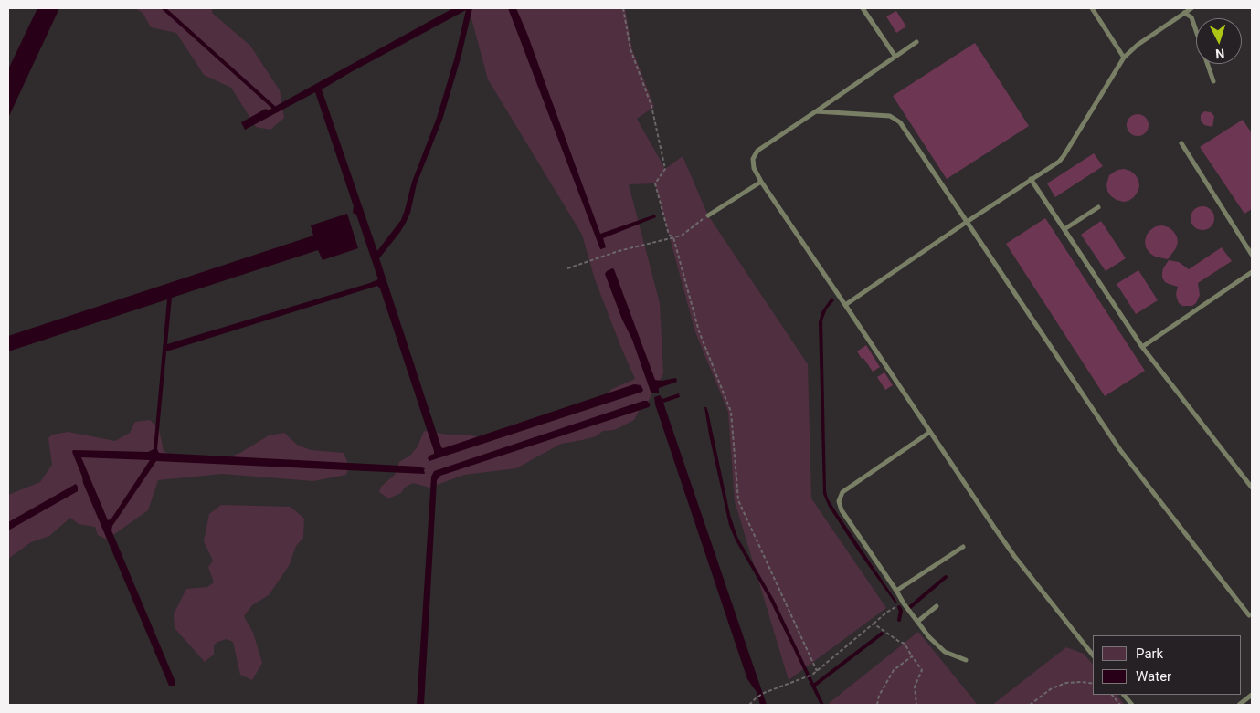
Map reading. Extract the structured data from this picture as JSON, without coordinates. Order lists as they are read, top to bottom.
{
  "legend": ["Park", "Water"],
  "north": "bottom"
}
